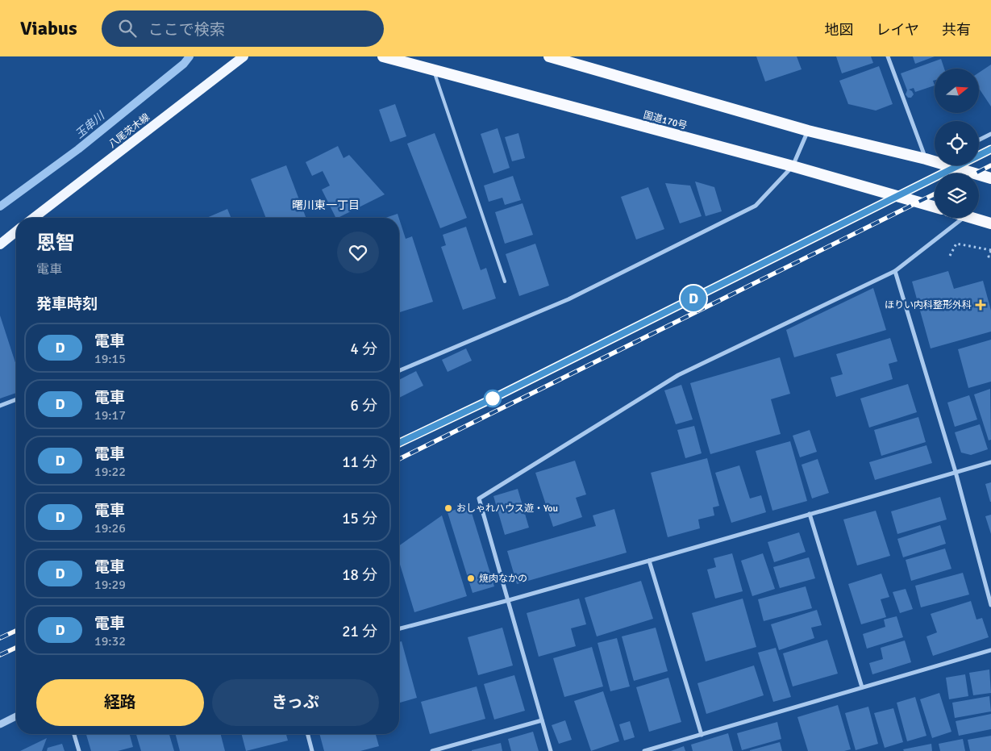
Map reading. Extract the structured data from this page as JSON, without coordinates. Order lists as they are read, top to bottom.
{
  "streets": {
    "highway": ["国道170号"],
    "main road": ["八尾茨木線"]
  },
  "districts": ["曙川東一丁目"],
  "water": ["玉串川"],
  "places": {
    "health": ["ほりい内科整形外科"],
    "other": ["おしゃれハウス遊・You", "焼肉なかの"]
  },
  "north": "right",
  "page": {
    "header": "Viabus",
    "search": "ここで検索",
    "nav": ["地図", "レイヤ", "共有"],
    "on_map": "D",
    "heading": [
      ["恩智", "電車"],
      "発車時刻"
    ],
    "list": [
      {
        "mark": "D",
        "name": "電車",
        "note": "19:15",
        "value": "4 分"
      },
      {
        "mark": "D",
        "name": "電車",
        "note": "19:17",
        "value": "6 分"
      },
      {
        "mark": "D",
        "name": "電車",
        "note": "19:22",
        "value": "11 分"
      },
      {
        "mark": "D",
        "name": "電車",
        "note": "19:26",
        "value": "15 分"
      },
      {
        "mark": "D",
        "name": "電車",
        "note": "19:29",
        "value": "18 分"
      },
      {
        "mark": "D",
        "name": "電車",
        "note": "19:32",
        "value": "21 分"
      }
    ],
    "buttons": ["経路", "きっぷ"]
  }
}
